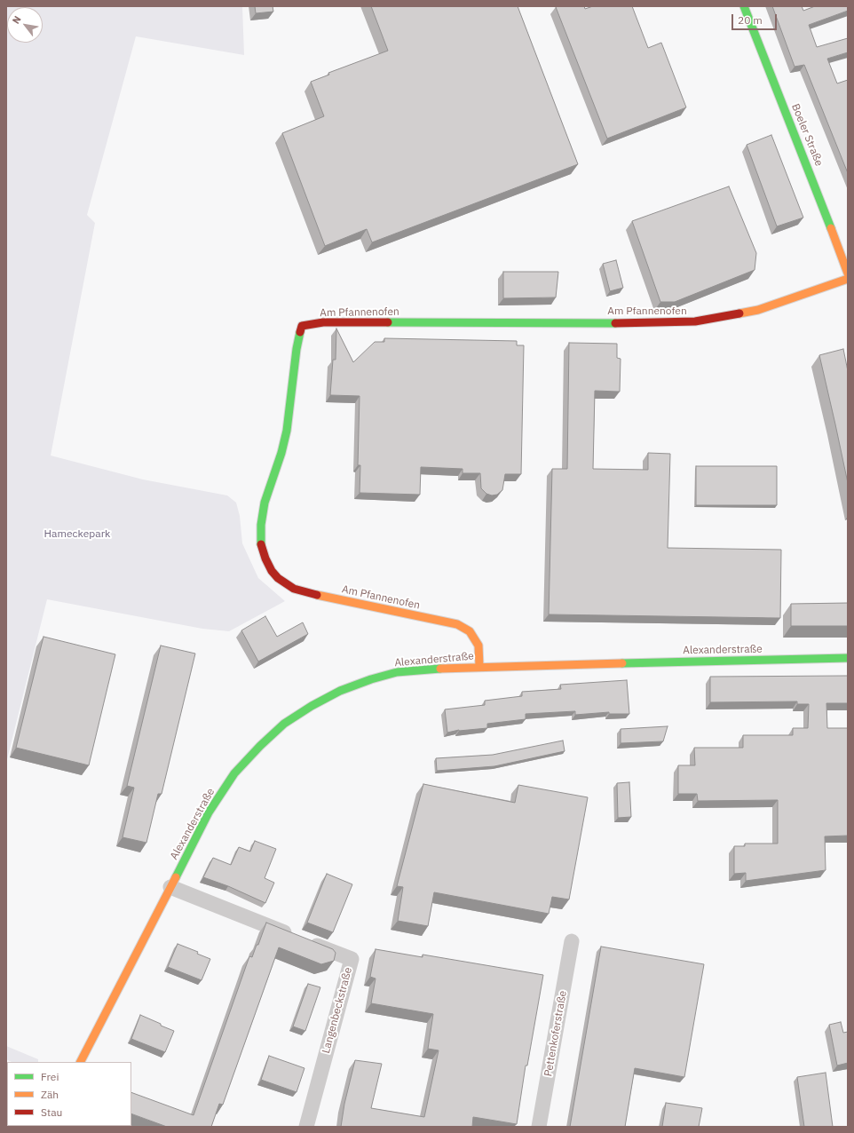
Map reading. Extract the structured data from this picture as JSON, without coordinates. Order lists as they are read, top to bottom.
{
  "streets": {
    "street": [
      "Boeler Straße",
      "Am Pfannenofen",
      "Alexanderstraße",
      "Langenbeckstraße",
      "Pettenkoferstraße"
    ]
  },
  "crossings": [
    ["Am Pfannenofen", "Alexanderstraße"],
    ["Alexanderstraße", "Langenbeckstraße"]
  ],
  "parks": ["Hameckepark"],
  "legend": ["Frei", "Zäh", "Stau"],
  "scale_bar": "20 m",
  "north": "top left"
}
